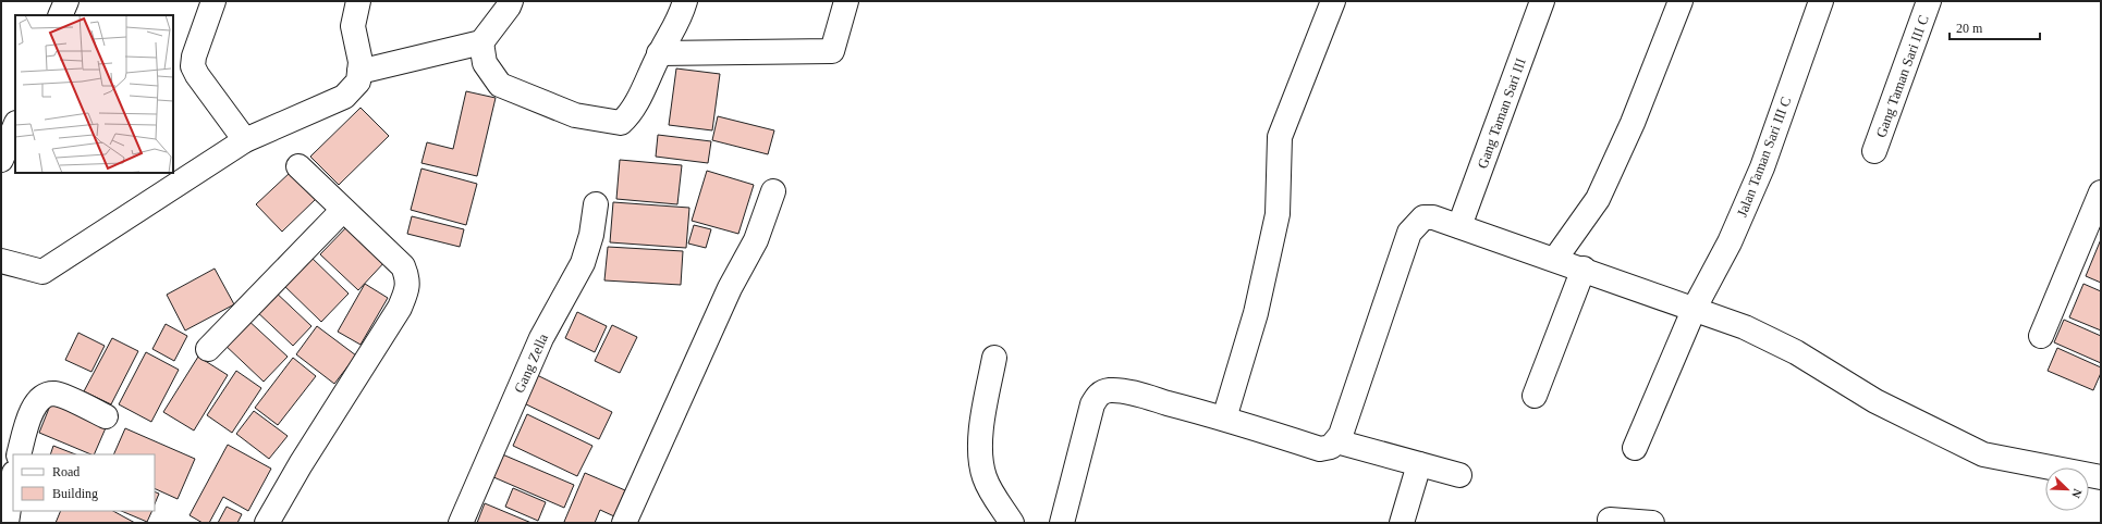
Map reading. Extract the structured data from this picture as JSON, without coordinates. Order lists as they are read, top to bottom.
{
  "streets": {
    "street": [
      "Gang Taman Sari III C",
      "Gang Taman Sari III",
      "Jalan Taman Sari III C",
      "Gang Zella"
    ]
  },
  "legend": ["Road", "Building"],
  "scale_bar": "20 m",
  "north": "bottom right"
}
